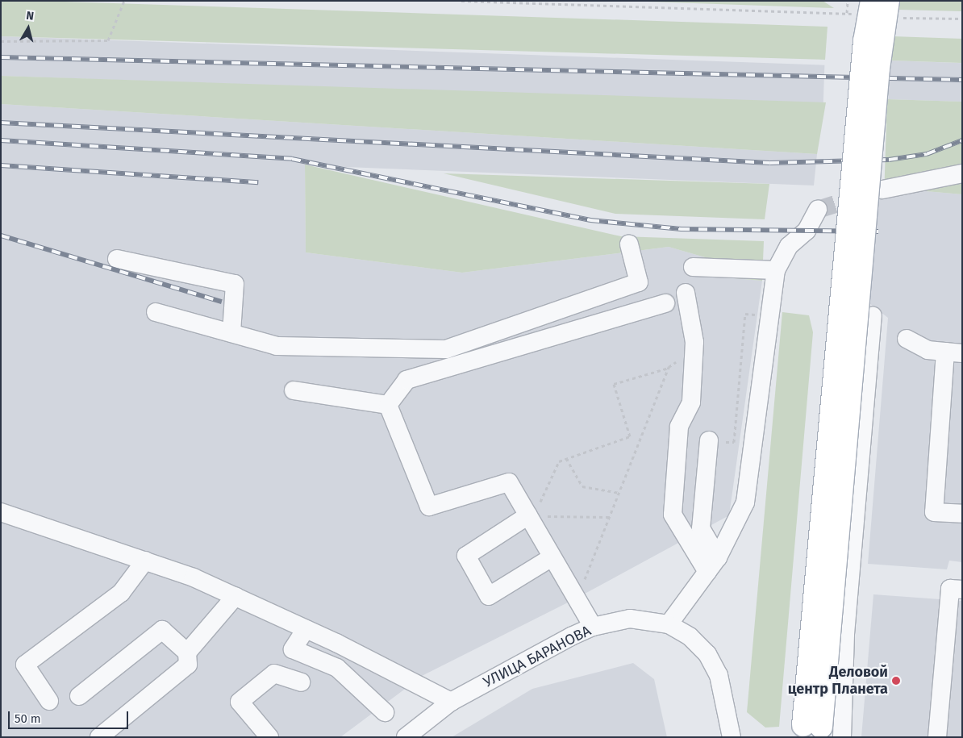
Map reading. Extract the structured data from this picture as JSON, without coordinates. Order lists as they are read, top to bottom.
{
  "streets": {
    "street": ["УЛИЦА БАРАНОВА"]
  },
  "places": ["Деловой центр Планета"],
  "scale_bar": "50 m",
  "north": "top"
}
